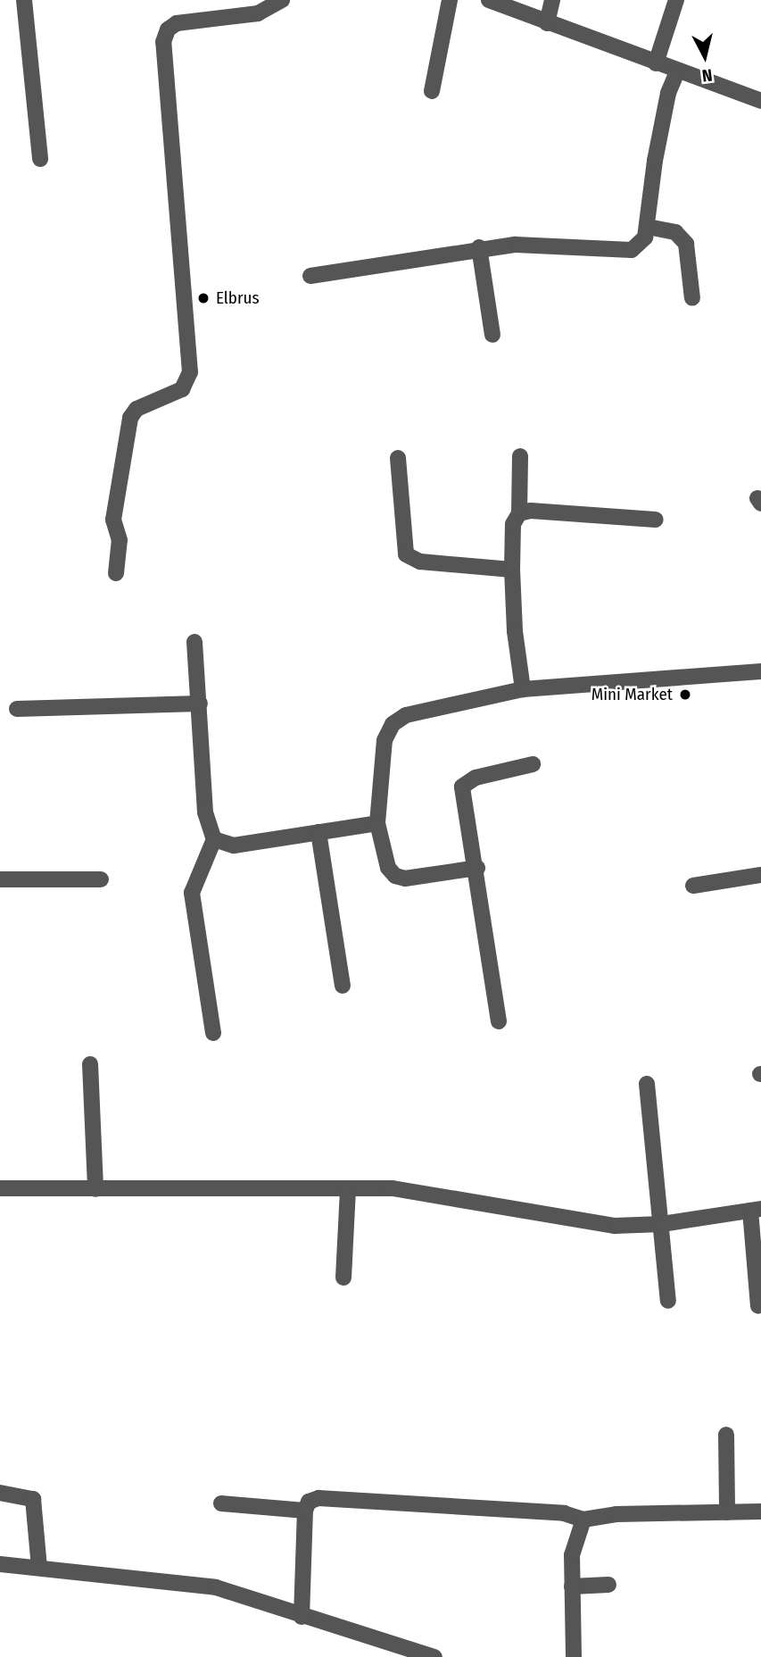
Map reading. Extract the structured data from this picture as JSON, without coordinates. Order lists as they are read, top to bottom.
{
  "places": ["Elbrus", "Mini Market"],
  "north": "bottom"
}
